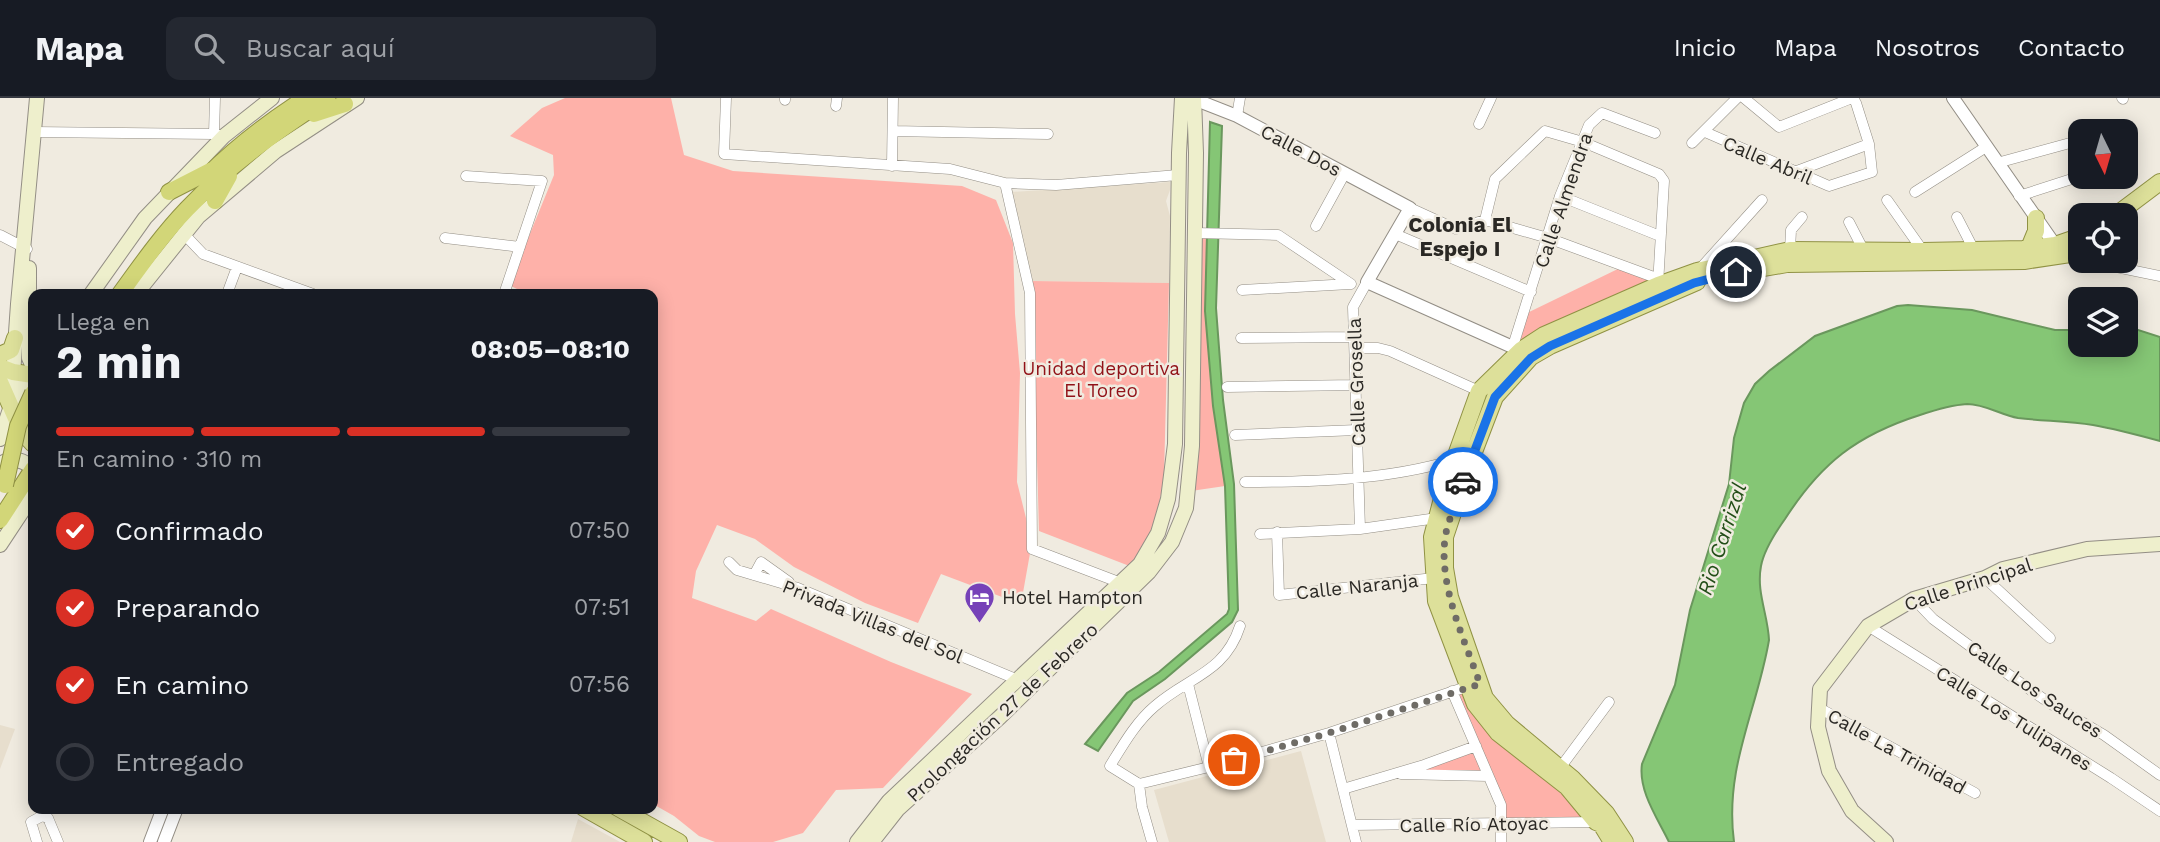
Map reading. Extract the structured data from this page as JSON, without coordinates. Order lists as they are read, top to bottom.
{
  "streets": {
    "main road": ["Calle Principal", "Prolongación 27 de Febrero"],
    "street": [
      "Calle Dos",
      "Calle Abril",
      "Calle Almendra",
      "Calle Grosella",
      "Calle Naranja",
      "Privada Villas del Sol",
      "Calle Los Sauces",
      "Calle Los Tulipanes",
      "Calle La Trinidad",
      "Calle Río Atoyac"
    ]
  },
  "crossings": [
    ["Calle Dos", "Calle Grosella"],
    ["Calle Dos", "Prolongación 27 de Febrero"],
    ["Calle Principal", "Calle Los Sauces"],
    ["Calle Principal", "Calle Los Tulipanes"],
    ["Calle Principal", "Calle La Trinidad"],
    ["Privada Villas del Sol", "Prolongación 27 de Febrero"]
  ],
  "districts": ["Colonia El Espejo I"],
  "water": ["Rio Carrizal"],
  "parks": ["Unidad deportiva El Toreo"],
  "places": {
    "hotel": ["Hotel Hampton"]
  },
  "north": "bottom",
  "page": {
    "header": "Mapa",
    "search": "Buscar aquí",
    "nav": [
      "Inicio",
      "Mapa",
      "Nosotros",
      "Contacto"
    ],
    "heading": ["2 min", "Llega en", "08:05–08:10"],
    "bar": "En camino · 310 m",
    "list": [
      ["Confirmado", "07:50"],
      ["Preparando", "07:51"],
      ["En camino", "07:56"],
      "Entregado"
    ]
  }
}
